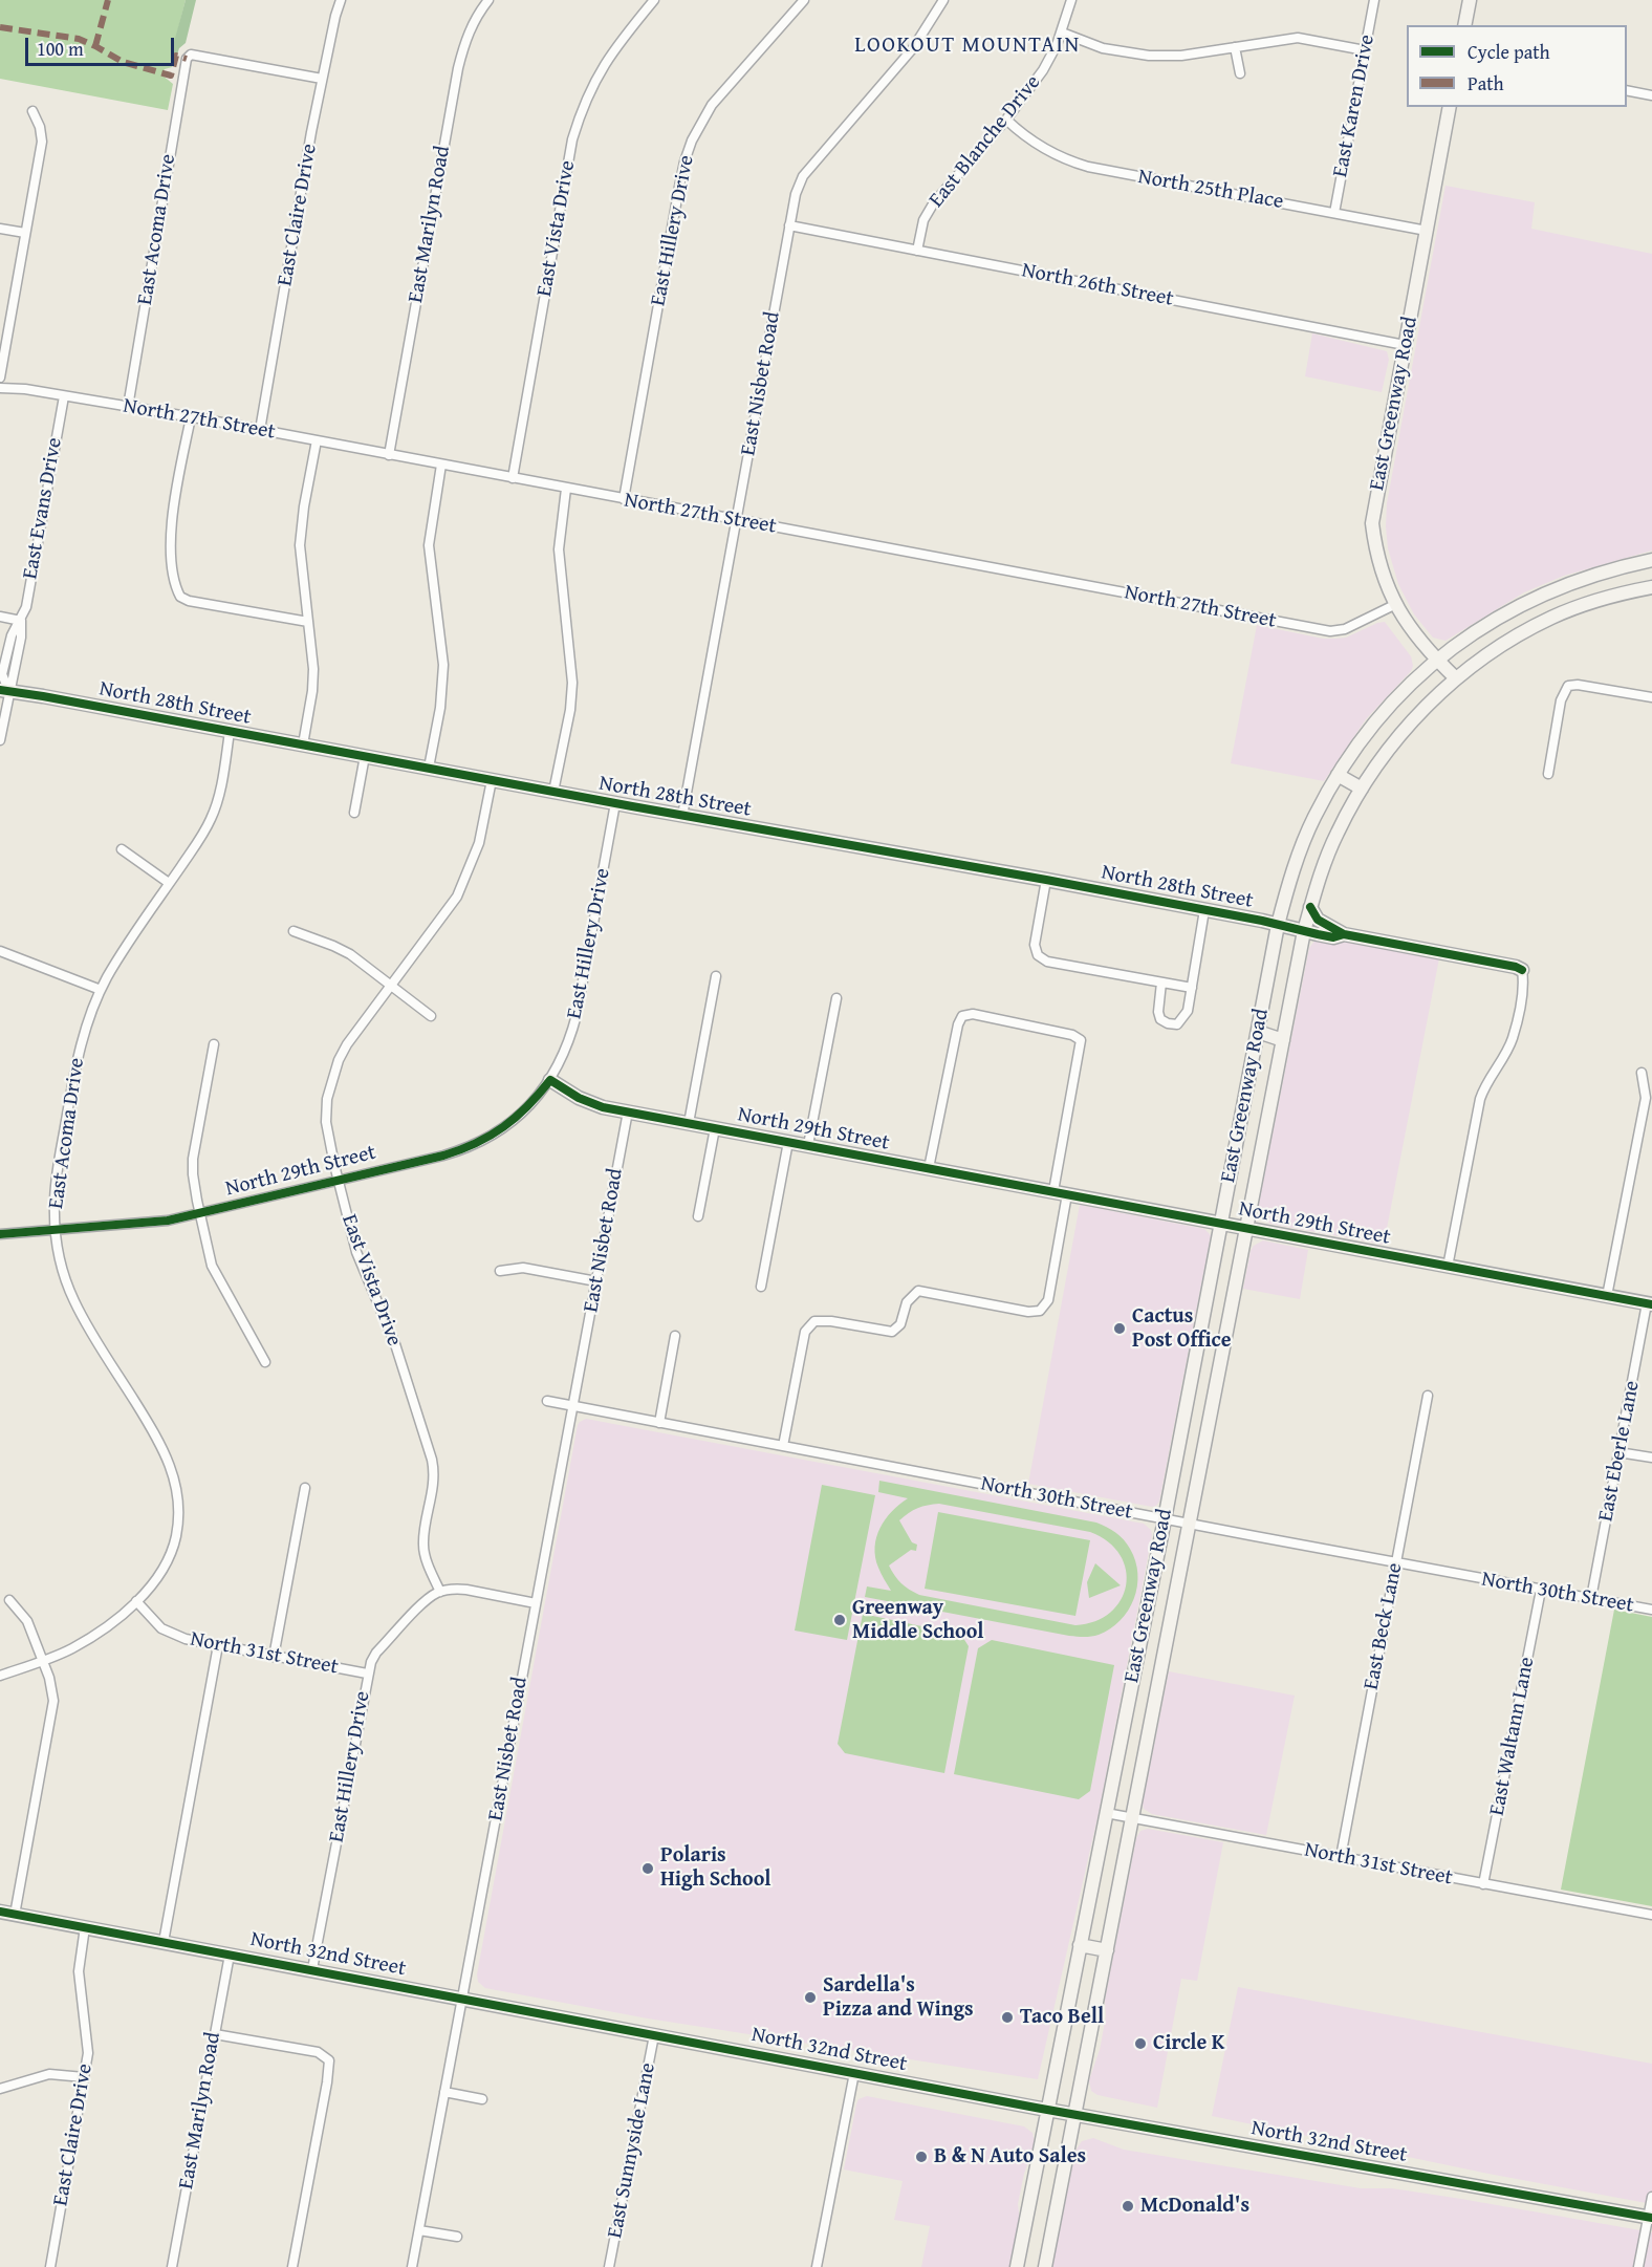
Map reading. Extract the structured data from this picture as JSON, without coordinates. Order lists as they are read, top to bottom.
{
  "streets": {
    "main road": [
      "East Greenway Road",
      "North 28th Street",
      "North 29th Street",
      "North 32nd Street"
    ],
    "street": [
      "East Karen Drive",
      "East Blanche Drive",
      "North 25th Place",
      "East Claire Drive",
      "East Marilyn Road",
      "East Vista Drive",
      "East Acoma Drive",
      "East Hillery Drive",
      "North 26th Street",
      "East Nisbet Road",
      "North 27th Street",
      "East Evans Drive",
      "East Eberle Lane",
      "North 30th Street",
      "East Beck Lane",
      "North 31st Street",
      "East Waltann Lane",
      "East Sunnyside Lane"
    ]
  },
  "crossings": [
    ["East Karen Drive", "North 25th Place"],
    ["East Blanche Drive", "North 25th Place"],
    ["East Blanche Drive", "North 26th Street"],
    ["North 25th Place", "East Greenway Road"],
    ["East Claire Drive", "East Acoma Drive"],
    ["East Claire Drive", "North 27th Street"],
    ["East Claire Drive", "North 32nd Street"],
    ["East Marilyn Road", "North 27th Street"],
    ["East Marilyn Road", "North 32nd Street"],
    ["East Vista Drive", "East Hillery Drive"],
    ["East Vista Drive", "North 27th Street"],
    ["East Vista Drive", "North 28th Street"],
    ["East Vista Drive", "North 29th Street"],
    ["East Acoma Drive", "North 27th Street"],
    ["East Acoma Drive", "North 28th Street"],
    ["East Acoma Drive", "North 29th Street"],
    ["East Acoma Drive", "North 31st Street"],
    ["East Hillery Drive", "North 27th Street"],
    ["East Hillery Drive", "North 28th Street"],
    ["East Hillery Drive", "North 29th Street"],
    ["East Hillery Drive", "North 31st Street"],
    ["East Hillery Drive", "North 32nd Street"],
    ["North 26th Street", "East Nisbet Road"],
    ["North 26th Street", "East Greenway Road"],
    ["East Nisbet Road", "North 27th Street"],
    ["East Nisbet Road", "North 28th Street"],
    ["East Nisbet Road", "North 29th Street"],
    ["East Nisbet Road", "North 30th Street"],
    ["East Nisbet Road", "North 32nd Street"],
    ["East Greenway Road", "North 27th Street"],
    ["East Greenway Road", "North 28th Street"],
    ["East Greenway Road", "North 29th Street"],
    ["East Greenway Road", "North 30th Street"],
    ["East Greenway Road", "North 31st Street"],
    ["East Greenway Road", "North 32nd Street"],
    ["North 27th Street", "East Evans Drive"],
    ["East Evans Drive", "North 28th Street"],
    ["North 29th Street", "East Eberle Lane"],
    ["East Eberle Lane", "North 30th Street"],
    ["North 30th Street", "East Beck Lane"],
    ["North 30th Street", "East Waltann Lane"],
    ["East Beck Lane", "North 31st Street"],
    ["North 31st Street", "East Waltann Lane"],
    ["North 32nd Street", "East Sunnyside Lane"]
  ],
  "districts": ["LOOKOUT MOUNTAIN"],
  "places": [
    "Cactus Post Office",
    "Greenway Middle School",
    "Polaris High School",
    "Sardella's Pizza and Wings",
    "Taco Bell",
    "Circle K",
    "B & N Auto Sales",
    "McDonald's"
  ],
  "legend": ["Cycle path", "Path"],
  "scale_bar": "100 m"
}
